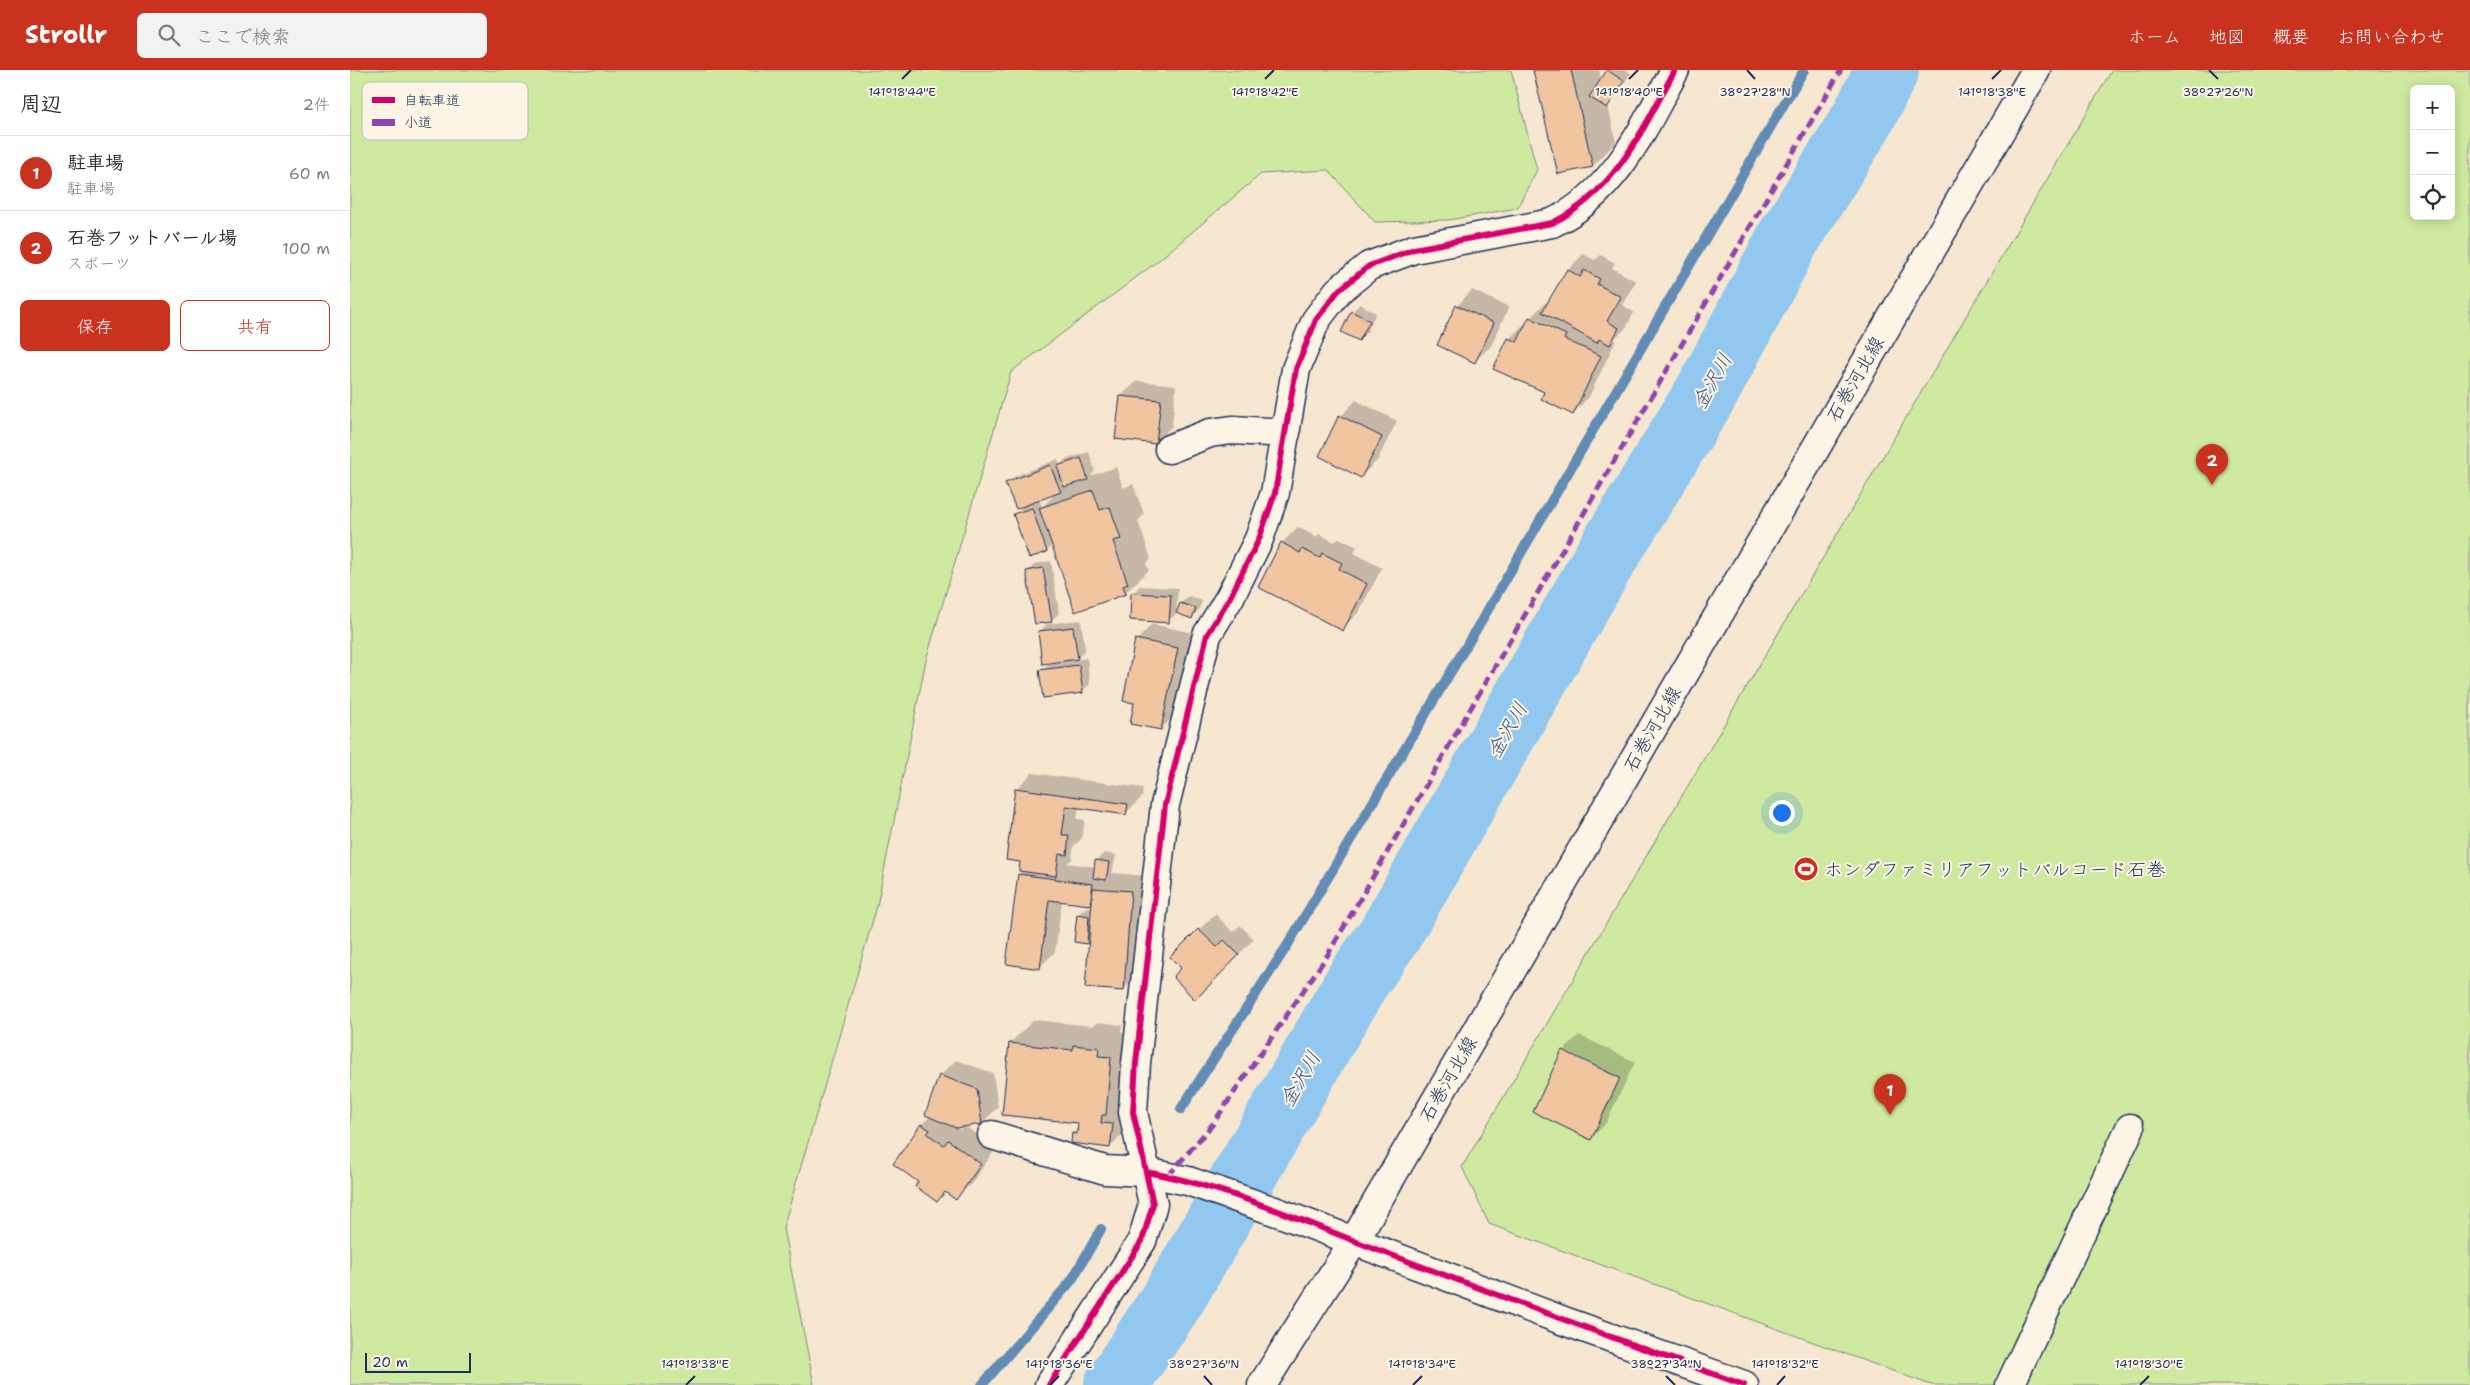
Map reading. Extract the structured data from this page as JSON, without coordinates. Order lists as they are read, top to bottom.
{
  "streets": {
    "street": ["石巻河北線"]
  },
  "water": ["金沢川"],
  "places": {
    "sports": ["ホンダファミリアフットバルコード石巻"]
  },
  "legend": ["自転車道", "小道"],
  "scale_bar": "20 m",
  "page": {
    "header": "Strollr",
    "search": "ここで検索",
    "nav": [
      "ホーム",
      "地図",
      "概要",
      "お問い合わせ"
    ],
    "heading": ["周辺", "2件"],
    "map_buttons": ["+", "−"],
    "list": [
      {
        "mark": "1",
        "name": "駐車場",
        "note": "駐車場",
        "value": "60 m"
      },
      {
        "mark": "2",
        "name": "石巻フットバール場",
        "note": "スポーツ",
        "value": "100 m"
      }
    ],
    "buttons": ["保存", "共有"],
    "pins": ["2", "1"],
    "scale": "20 m"
  },
  "coordinates": [
    "141°18'44\"E",
    "141°18'42\"E",
    "141°18'40\"E",
    "38°27'28\"N",
    "141°18'38\"E",
    "38°27'26\"N",
    "141°18'36\"E",
    "38°27'36\"N",
    "141°18'34\"E",
    "38°27'34\"N",
    "141°18'32\"E",
    "141°18'30\"E"
  ]
}
